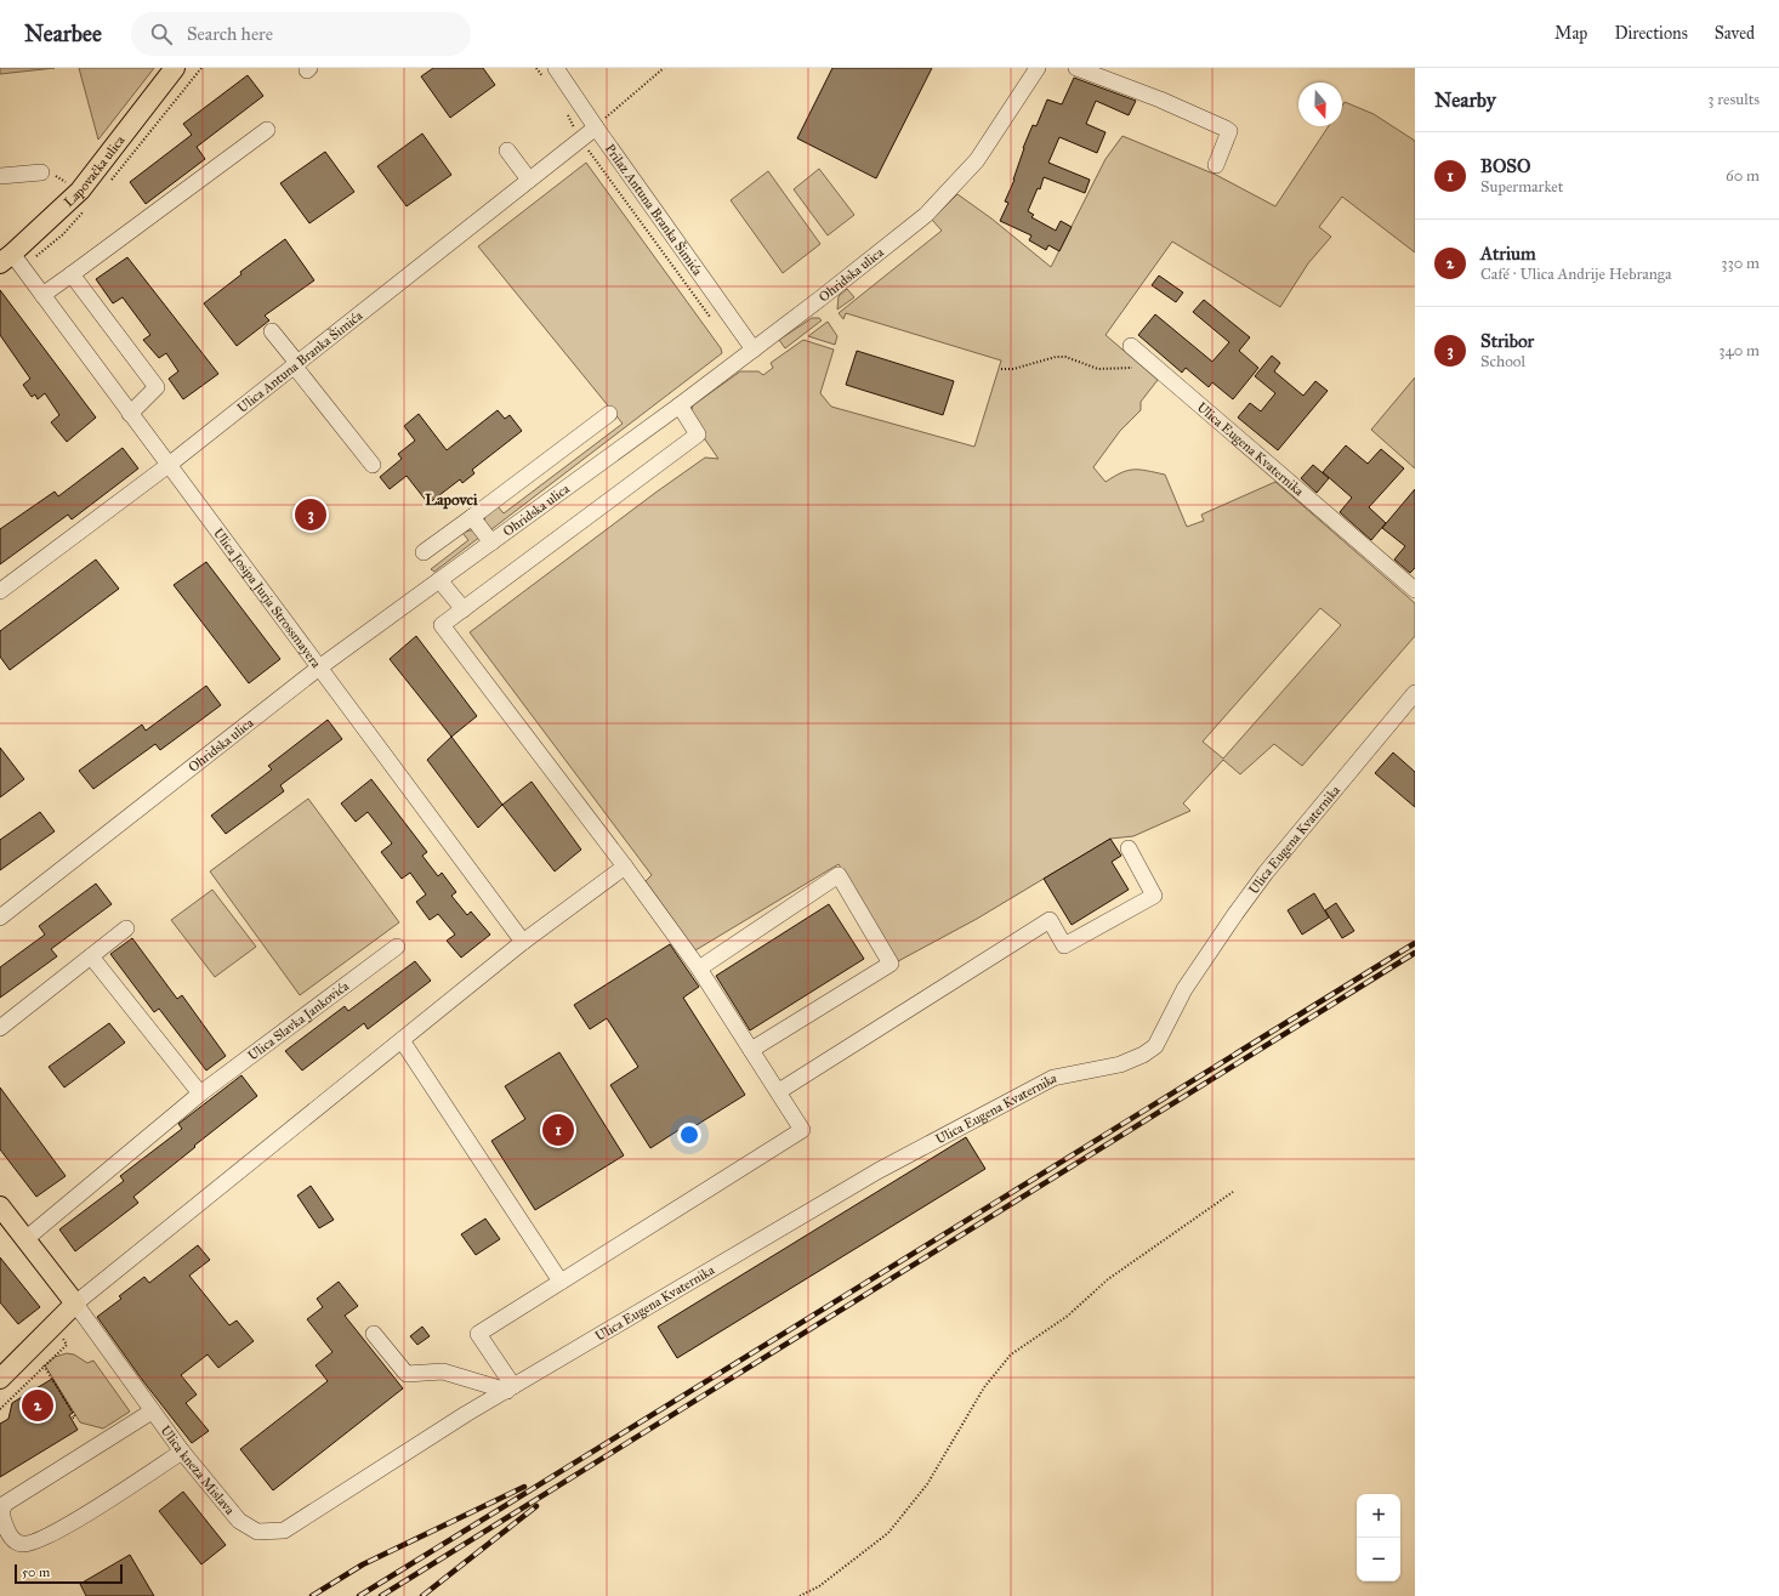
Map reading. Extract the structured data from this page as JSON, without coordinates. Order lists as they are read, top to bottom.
{
  "streets": {
    "main road": ["Lapovačka ulica", "Ulica kneza Mislava"],
    "street": [
      "Prilaz Antuna Branka Šimića",
      "Ohridska ulica",
      "Ulica Antuna Branka Šimića",
      "Ulica Eugena Kvaternika",
      "Ulica Josipa Jurja Strossmayera",
      "Ulica Slavka Jankovića"
    ]
  },
  "crossings": [
    ["Lapovačka ulica", "Ulica Josipa Jurja Strossmayera"],
    ["Prilaz Antuna Branka Šimića", "Ohridska ulica"],
    ["Prilaz Antuna Branka Šimića", "Ulica Antuna Branka Šimića"],
    ["Ohridska ulica", "Ulica Josipa Jurja Strossmayera"],
    ["Ulica Antuna Branka Šimića", "Ulica Josipa Jurja Strossmayera"],
    ["Ulica Eugena Kvaternika", "Ulica kneza Mislava"],
    ["Ulica Slavka Jankovića", "Ulica kneza Mislava"]
  ],
  "districts": ["Lapovci"],
  "scale_bar": "50 m",
  "north": "bottom",
  "page": {
    "header": "Nearbee",
    "search": "Search here",
    "nav": ["Map", "Directions", "Saved"],
    "heading": ["Nearby", "3 results"],
    "list": [
      {
        "mark": "1",
        "name": "BOSO",
        "note": "Supermarket",
        "value": "60 m"
      },
      {
        "mark": "2",
        "name": "Atrium",
        "note": "Café · Ulica Andrije Hebranga",
        "value": "330 m"
      },
      {
        "mark": "3",
        "name": "Stribor",
        "note": "School",
        "value": "340 m"
      }
    ],
    "pins": ["3", "1", "2"],
    "map_buttons": ["+", "−"],
    "scale": "50 m"
  }
}
